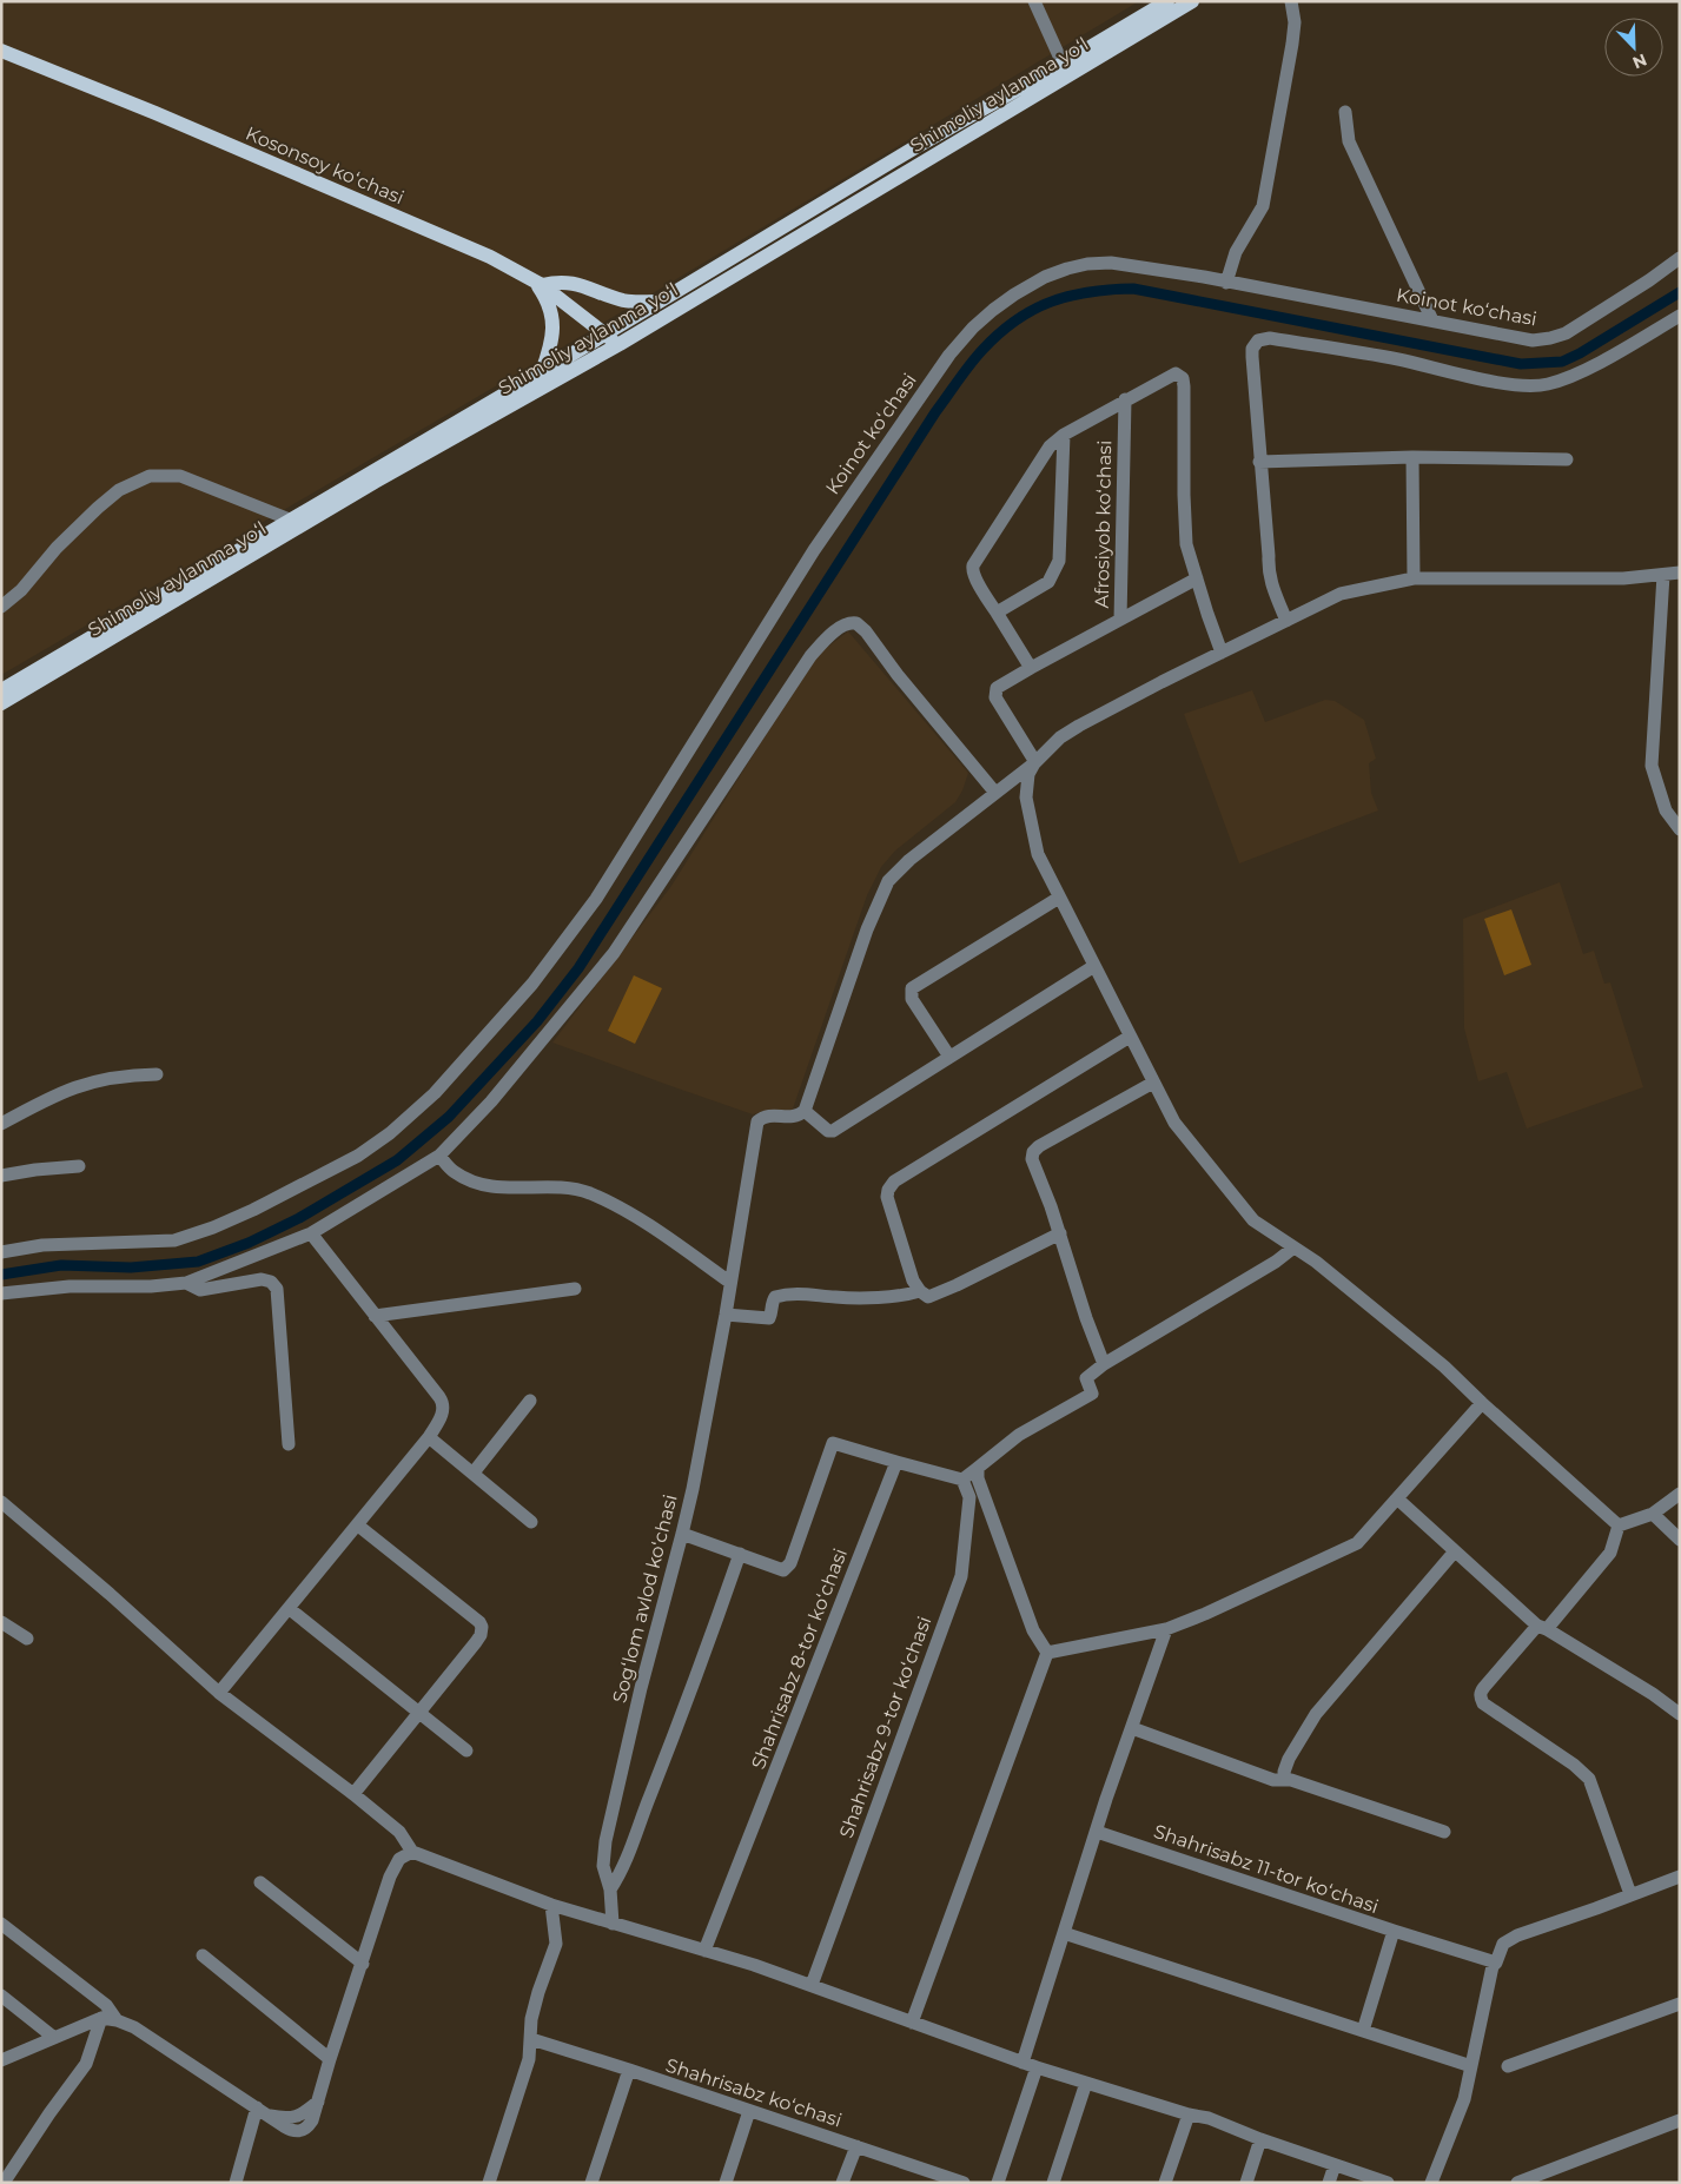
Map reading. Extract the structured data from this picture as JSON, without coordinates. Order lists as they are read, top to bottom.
{
  "streets": {
    "main road": ["Shimoliy aylanma yoʻl", "Kosonsoy koʻchasi"],
    "street": [
      "Koinot koʻchasi",
      "Afrosiyob koʻchasi",
      "Sogʻlom avlod koʻchasi",
      "Shahrisabz 8-tor koʻchasi",
      "Shahrisabz 9-tor koʻchasi",
      "Shahrisabz 11-tor koʻchasi",
      "Shahrisabz koʻchasi"
    ]
  },
  "crossings": [
    ["Shimoliy aylanma yoʻl", "Kosonsoy koʻchasi"]
  ],
  "north": "bottom right"
}
